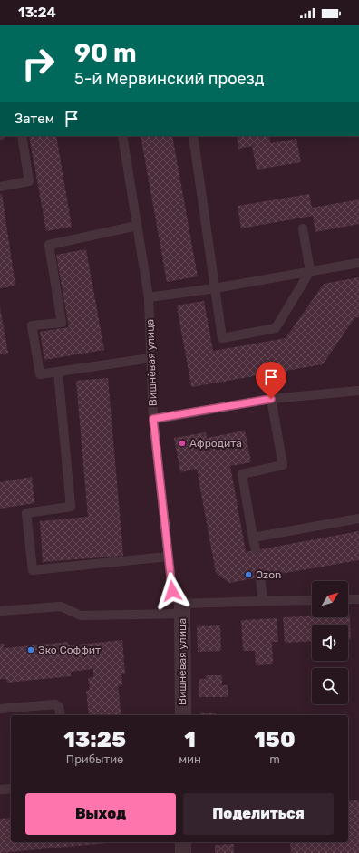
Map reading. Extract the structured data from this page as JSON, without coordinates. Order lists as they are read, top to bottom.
{
  "streets": {
    "street": ["Вишнёвая улица"]
  },
  "places": ["Афродита", "Ozon", "Эко Соффит"],
  "north": "top right",
  "page": {
    "status": "13:24",
    "turn": ["90 m", "5-й Мервинский проезд"],
    "then": "Затем",
    "eta": [
      "13:25",
      "Прибытие",
      "1",
      "мин",
      "150",
      "m"
    ],
    "buttons": ["Выход", "Поделиться"]
  }
}
